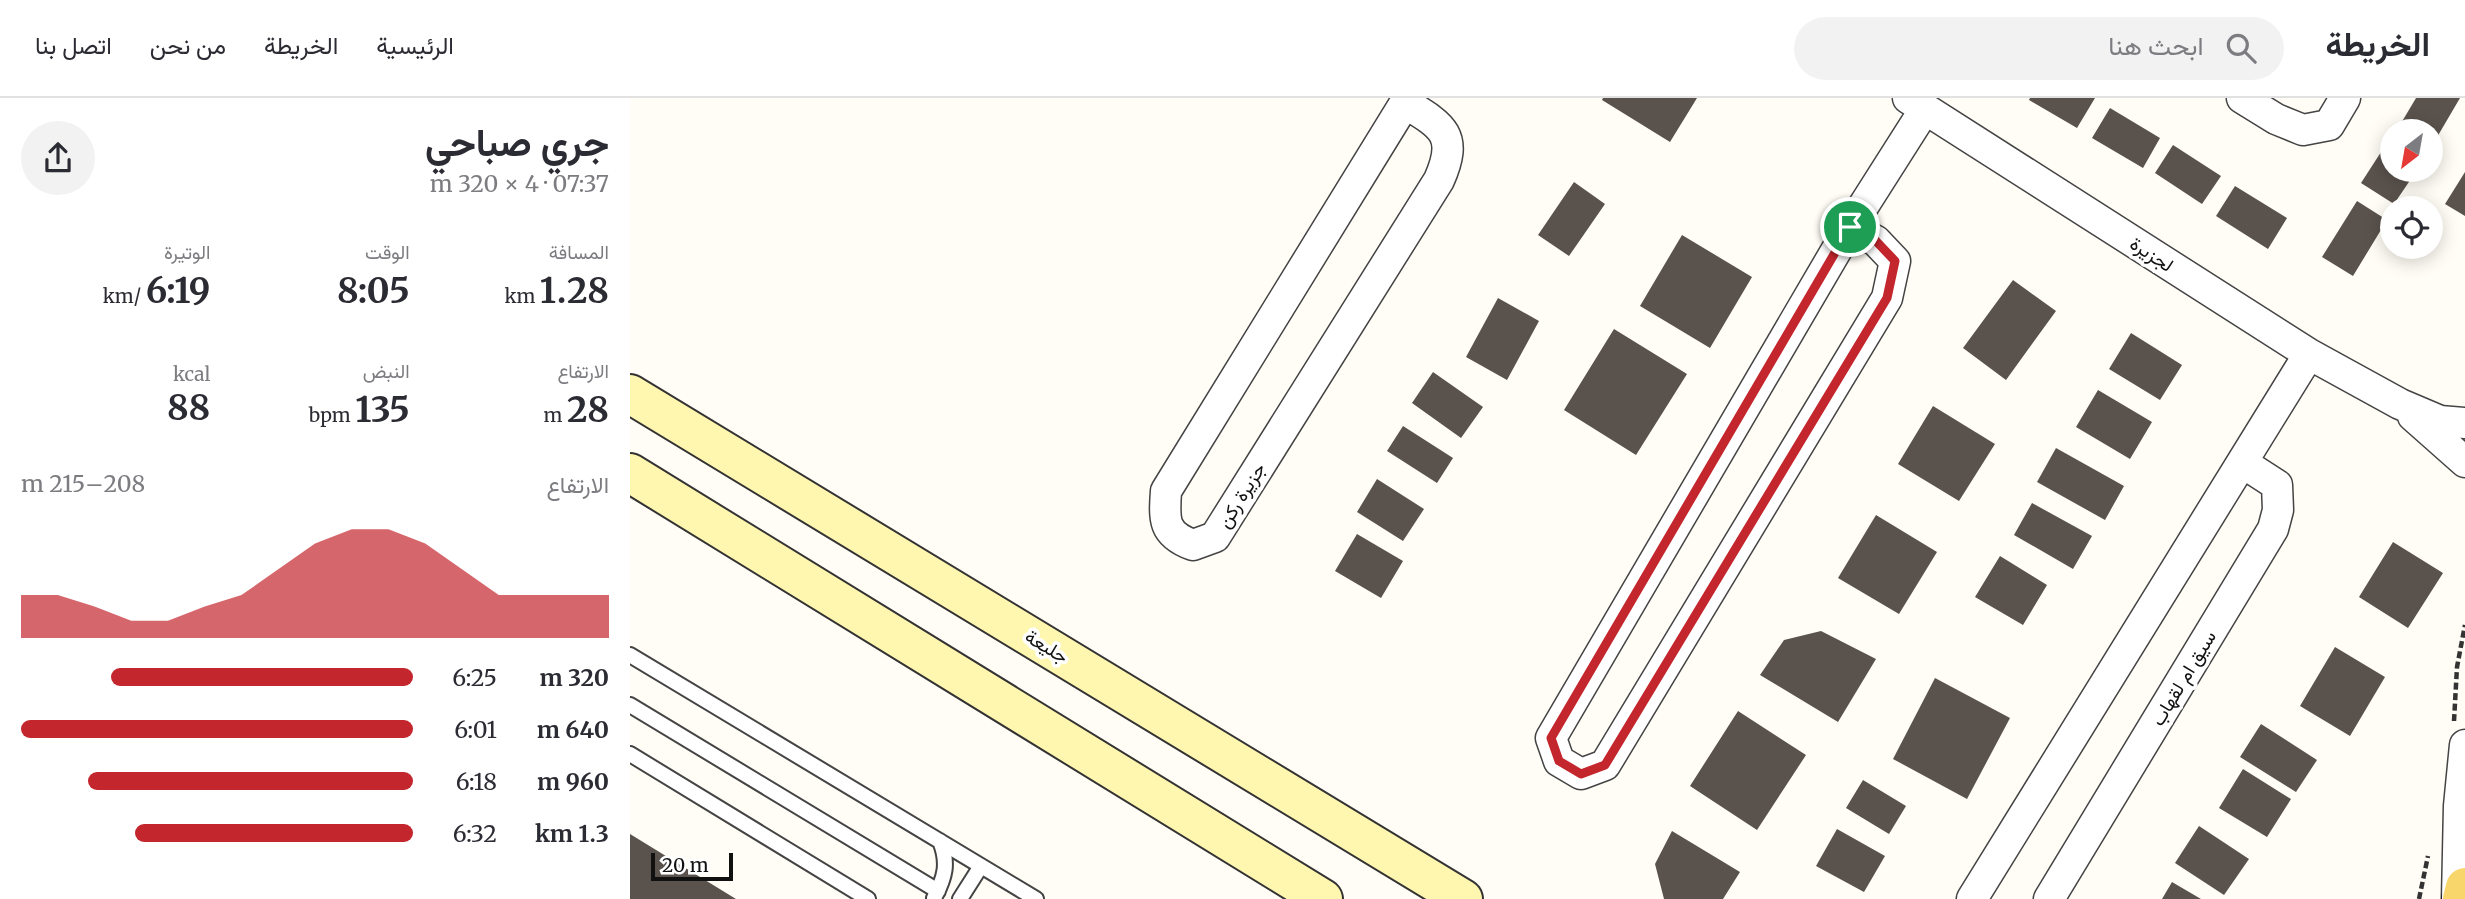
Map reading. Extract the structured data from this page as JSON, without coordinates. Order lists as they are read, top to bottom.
{
  "streets": {
    "main road": ["جليعة"],
    "street": ["لجزيرة", "جزيرة ركن", "سيق ام لقهاب"]
  },
  "scale_bar": "20 m",
  "north": "bottom left",
  "page": {
    "header": "الخريطة",
    "search": "ابحث هنا",
    "nav": [
      "الرئيسية",
      "الخريطة",
      "من نحن",
      "اتصل بنا"
    ],
    "heading": ["جري صباحي", "07:37 · 4 × 320 m"],
    "stats": [
      ["المسافة", "1.28 km"],
      ["الوقت", "8:05"],
      ["الوتيرة", "6:19 /km"],
      ["الارتفاع", "28 m"],
      ["النبض", "135 bpm"],
      ["kcal", "88"]
    ],
    "chart": ["الارتفاع", "208–215 m"],
    "list": [
      {
        "name": "320 m",
        "note": "6:25"
      },
      {
        "name": "640 m",
        "note": "6:01"
      },
      {
        "name": "960 m",
        "note": "6:18"
      },
      {
        "name": "1.3 km",
        "note": "6:32"
      }
    ],
    "scale": "20 m"
  }
}
